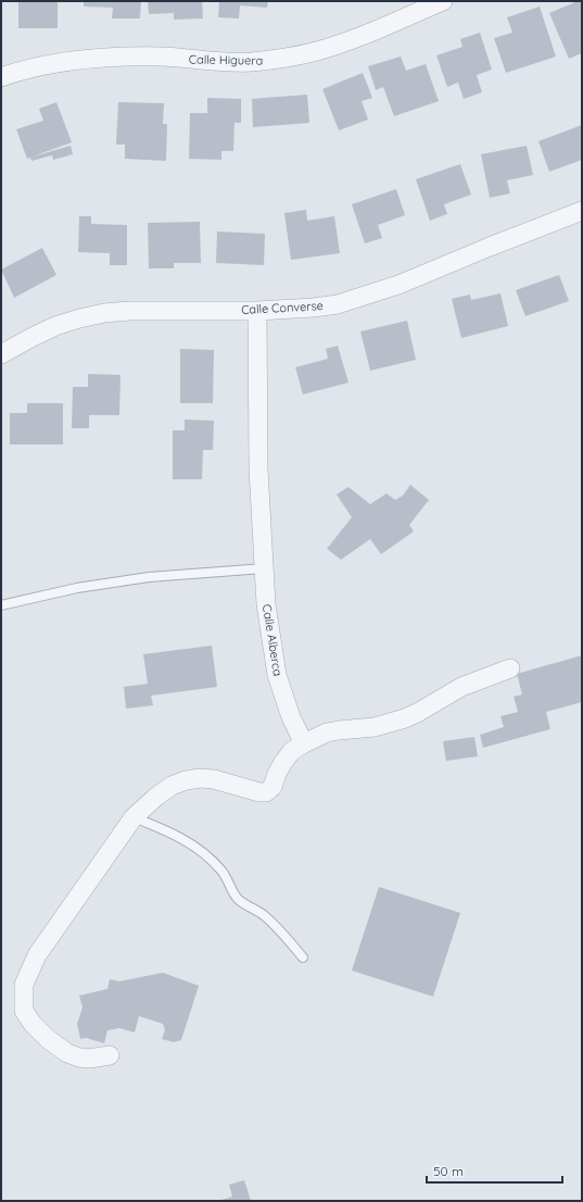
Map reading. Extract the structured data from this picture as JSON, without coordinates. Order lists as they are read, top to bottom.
{
  "streets": {
    "street": ["Calle Higuera", "Calle Converse", "Calle Alberca"]
  },
  "crossings": [
    ["Calle Converse", "Calle Alberca"]
  ],
  "scale_bar": "50 m"
}
